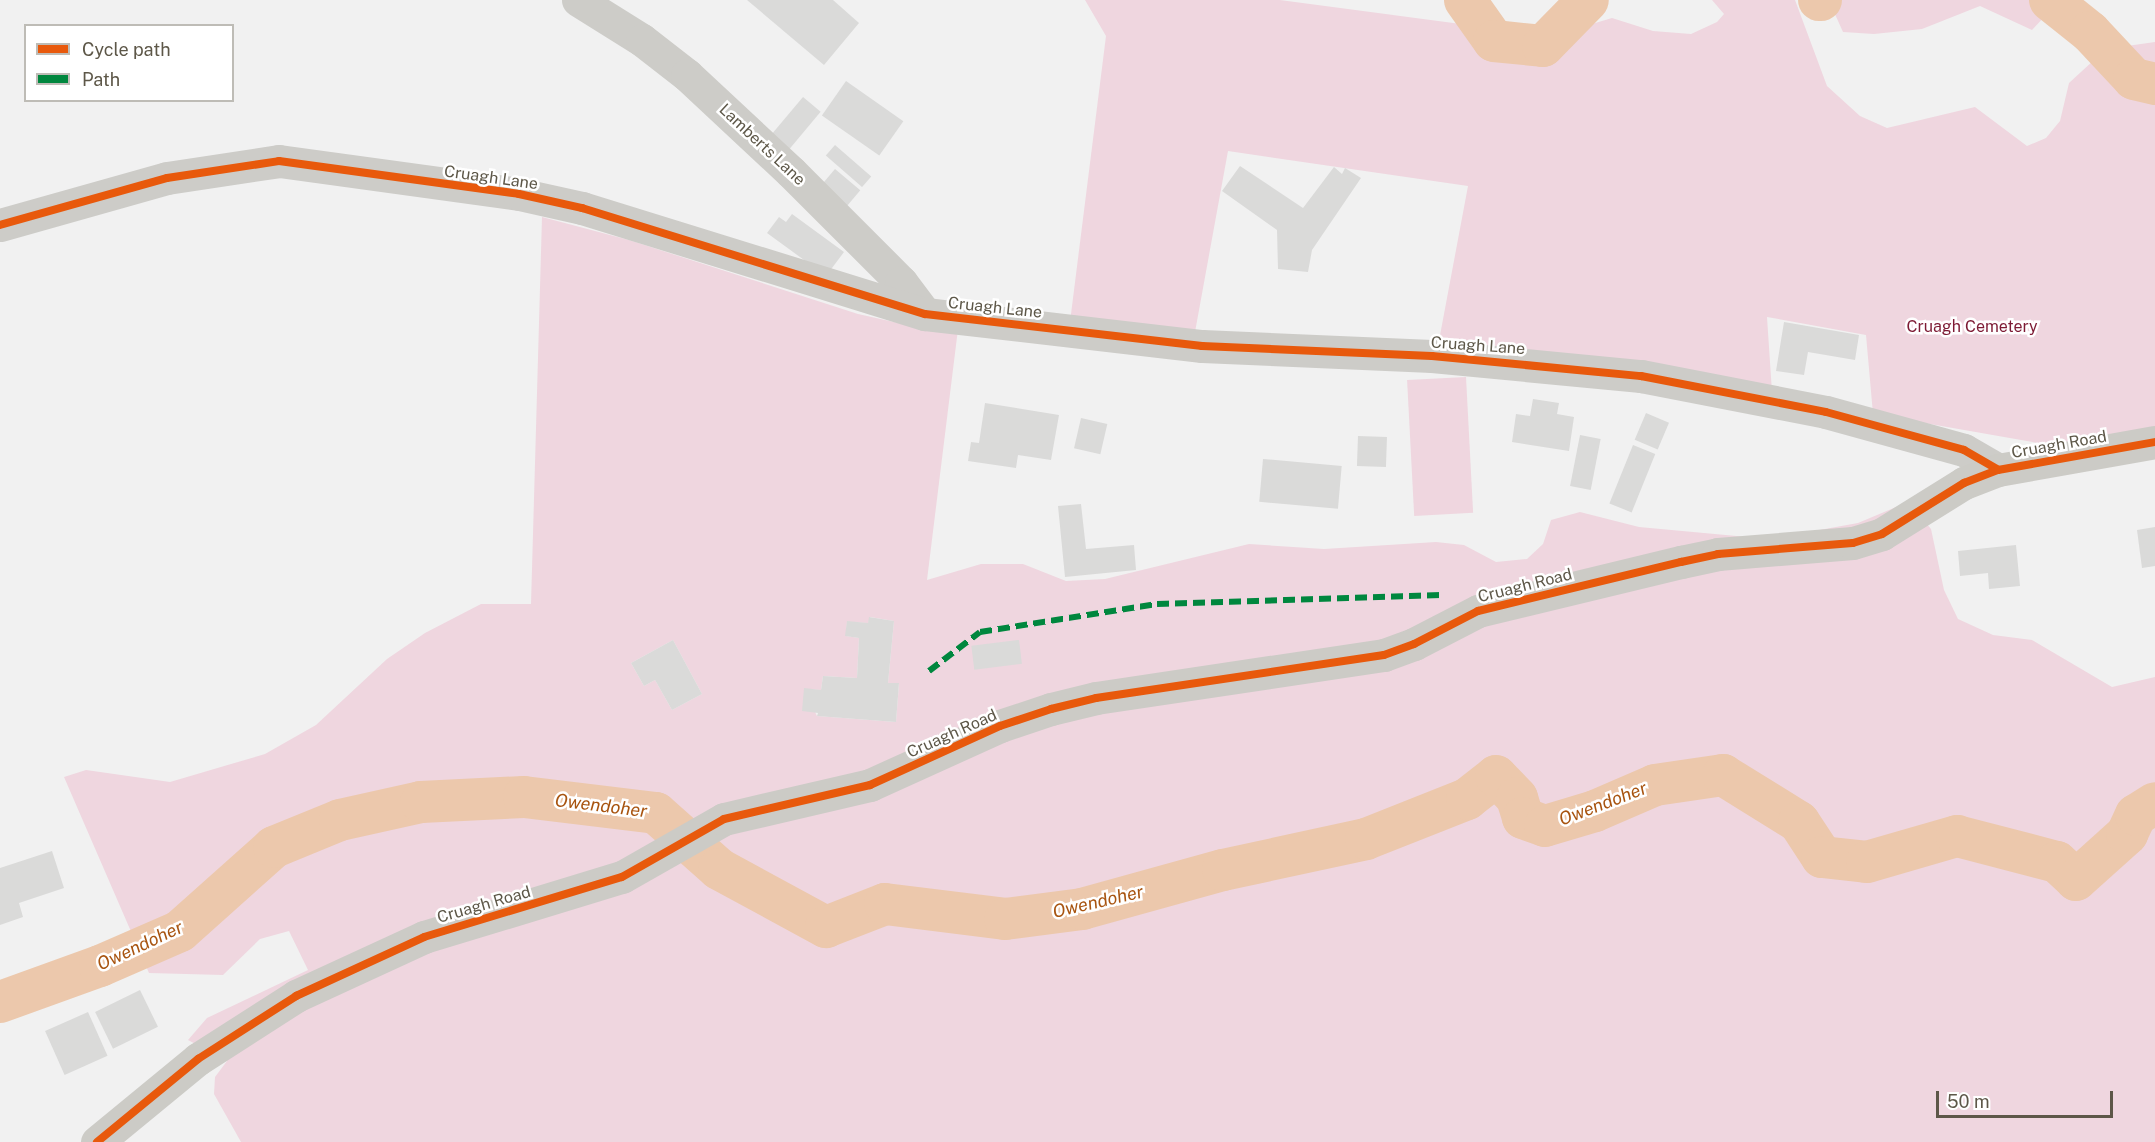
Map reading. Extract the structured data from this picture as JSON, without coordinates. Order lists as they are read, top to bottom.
{
  "streets": {
    "main road": ["Cruagh Road"],
    "street": ["Lamberts Lane", "Cruagh Lane"]
  },
  "crossings": [
    ["Lamberts Lane", "Cruagh Lane"],
    ["Cruagh Lane", "Cruagh Road"]
  ],
  "water": ["Owendoher"],
  "parks": ["Cruagh Cemetery"],
  "legend": ["Cycle path", "Path"],
  "scale_bar": "50 m"
}
